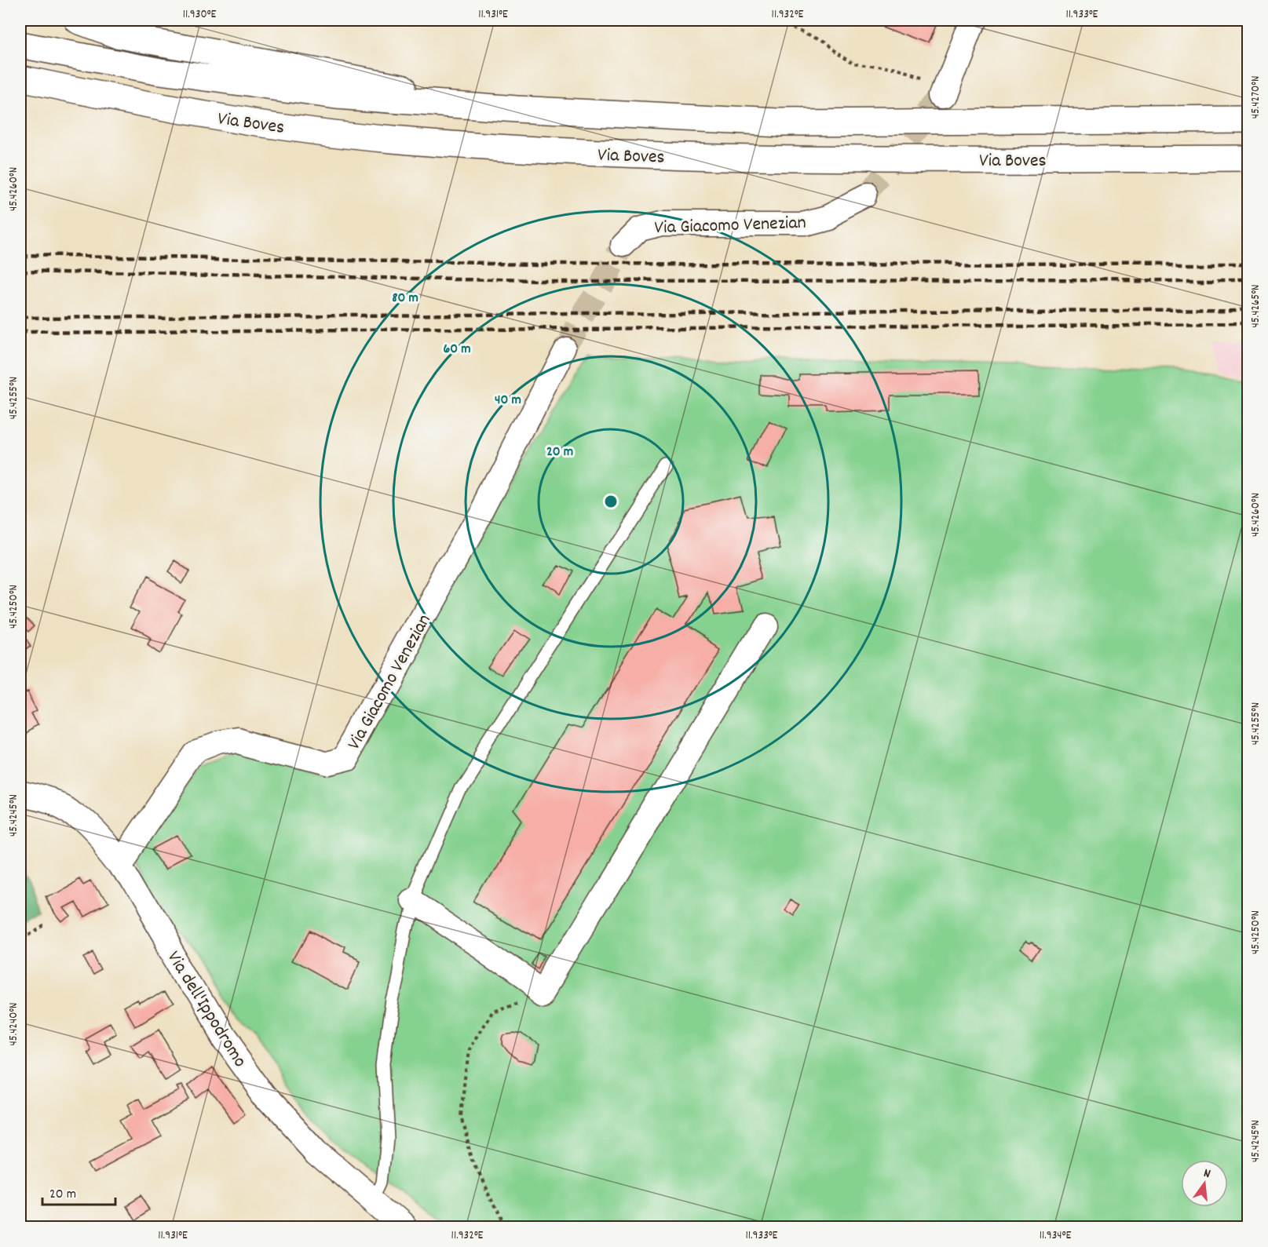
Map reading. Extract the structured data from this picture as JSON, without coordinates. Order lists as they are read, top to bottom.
{
  "streets": {
    "highway": ["Via Boves"],
    "street": ["Via Giacomo Venezian", "Via dell'Ippodromo"]
  },
  "crossings": [
    ["Via Giacomo Venezian", "Via dell'Ippodromo"]
  ],
  "scale_bar": "20 m",
  "north": "top",
  "coordinates": [
    "11.930°E",
    "11.931°E",
    "11.932°E",
    "11.933°E",
    "45.4270°N",
    "45.4260°N",
    "45.4265°N",
    "45.4255°N",
    "45.4250°N",
    "45.4245°N",
    "45.4240°N",
    "11.934°E"
  ],
  "rings": [
    "80 m",
    "60 m",
    "40 m",
    "20 m"
  ]
}
